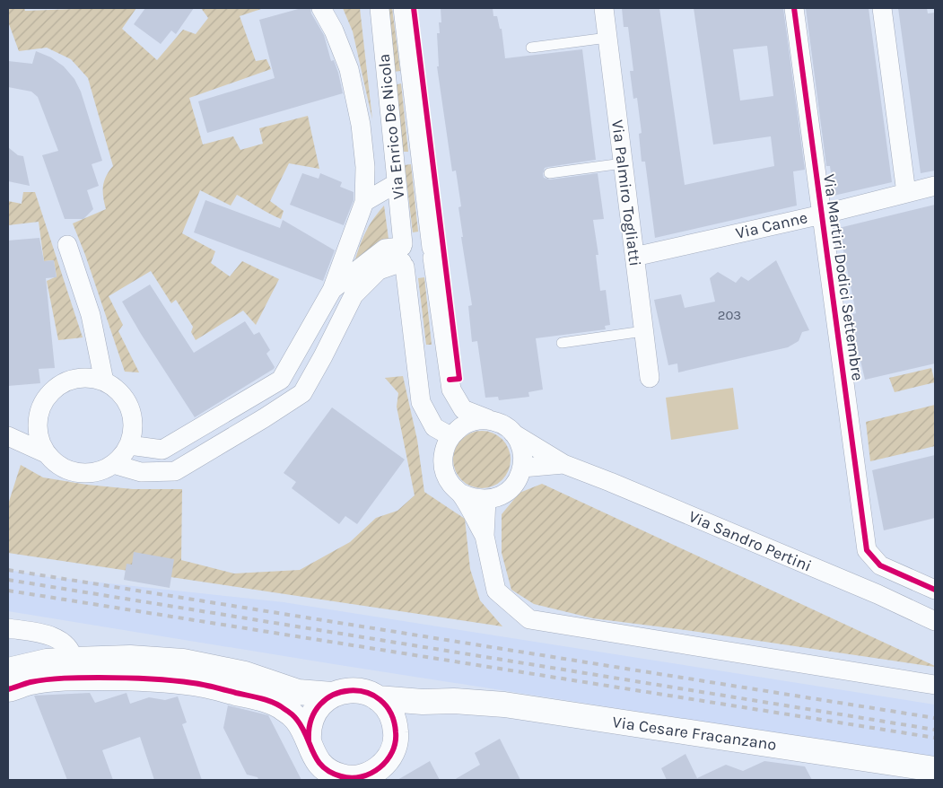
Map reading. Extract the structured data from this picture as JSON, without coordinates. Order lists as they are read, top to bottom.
{
  "streets": {
    "street": [
      "Via Enrico De Nicola",
      "Via Palmiro Togliatti",
      "Via Canne",
      "Via Martiri Dodici Settembre",
      "Via Sandro Pertini",
      "Via Cesare Fracanzano"
    ]
  },
  "crossings": [
    ["Via Enrico De Nicola", "Via Sandro Pertini"],
    ["Via Palmiro Togliatti", "Via Canne"],
    ["Via Canne", "Via Martiri Dodici Settembre"]
  ],
  "house_numbers": ["203"]
}
